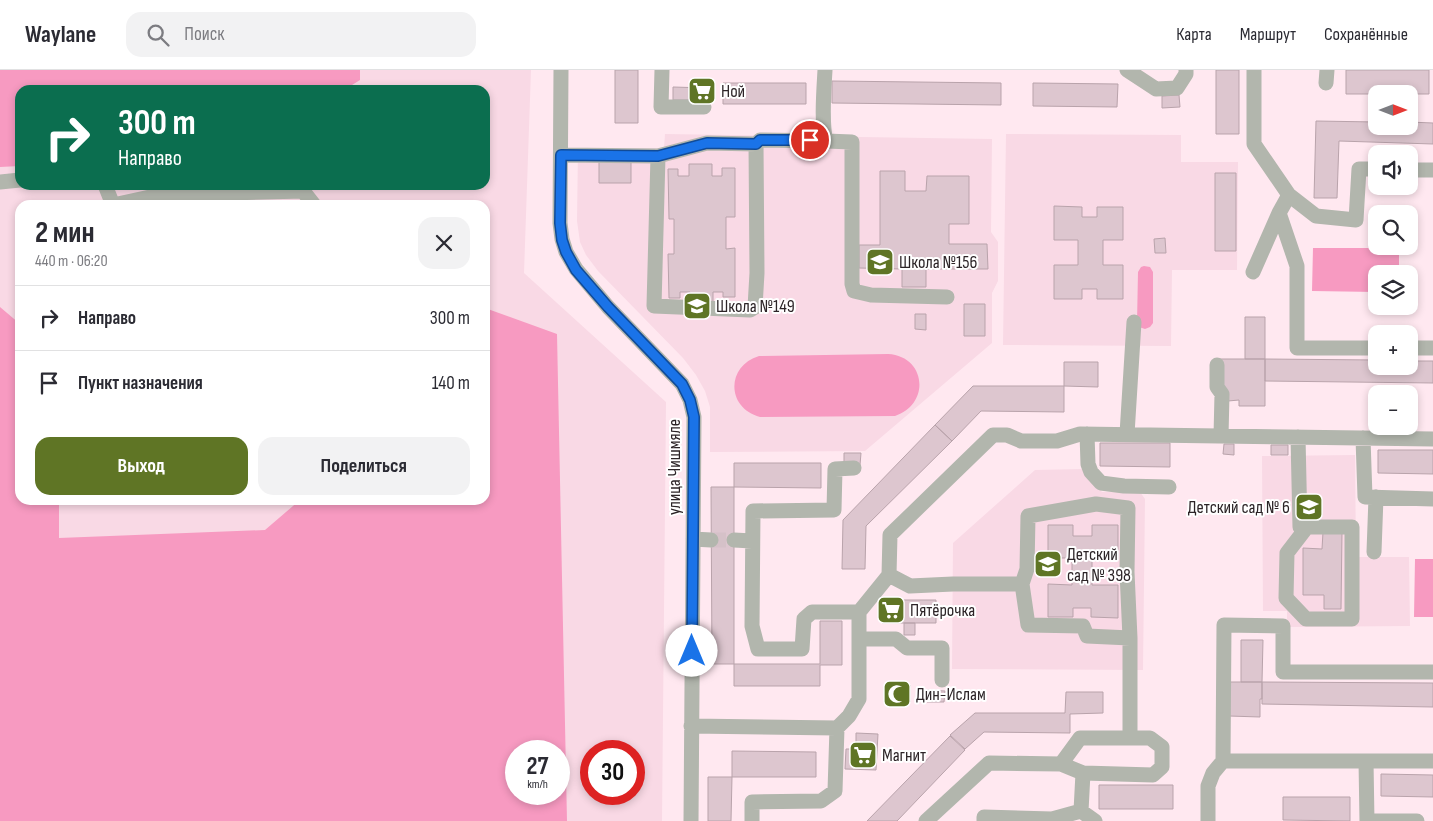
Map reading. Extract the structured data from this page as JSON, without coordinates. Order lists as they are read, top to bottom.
{
  "streets": {
    "street": ["улица Чишмяле"]
  },
  "places": {
    "supermarket": ["Ной", "Пятёрочка", "Магнит"],
    "school or university": [
      "Школа №156",
      "Школа №149",
      "Детский сад № 6",
      "Детский сад № 398"
    ],
    "mosque": ["Дин-Ислам"]
  },
  "north": "right",
  "page": {
    "header": "Waylane",
    "search": "Поиск",
    "nav": ["Карта", "Маршрут", "Сохранённые"],
    "map_buttons": ["+", "−"],
    "turn": ["300 m", "Направо"],
    "heading": ["2 мин", "440 m · 06:20"],
    "list": [
      {
        "name": "Направо",
        "value": "300 m"
      },
      {
        "name": "Пункт назначения",
        "value": "140 m"
      }
    ],
    "buttons": ["Выход", "Поделиться"],
    "speed": "27 km/h",
    "limit": "30"
  }
}
